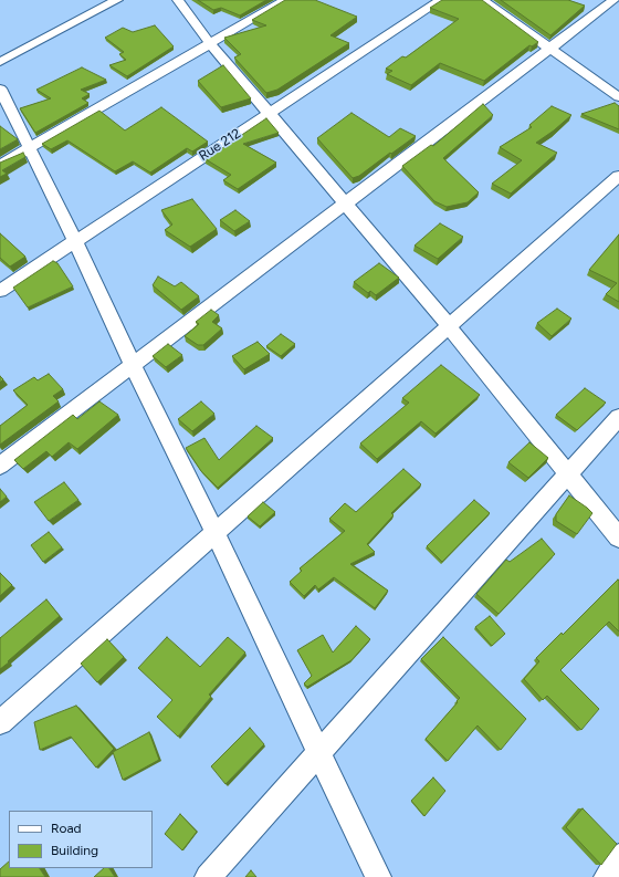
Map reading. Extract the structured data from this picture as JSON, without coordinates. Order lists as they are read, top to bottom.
{
  "streets": {
    "street": ["Rue 212"]
  },
  "legend": ["Road", "Building"]
}
